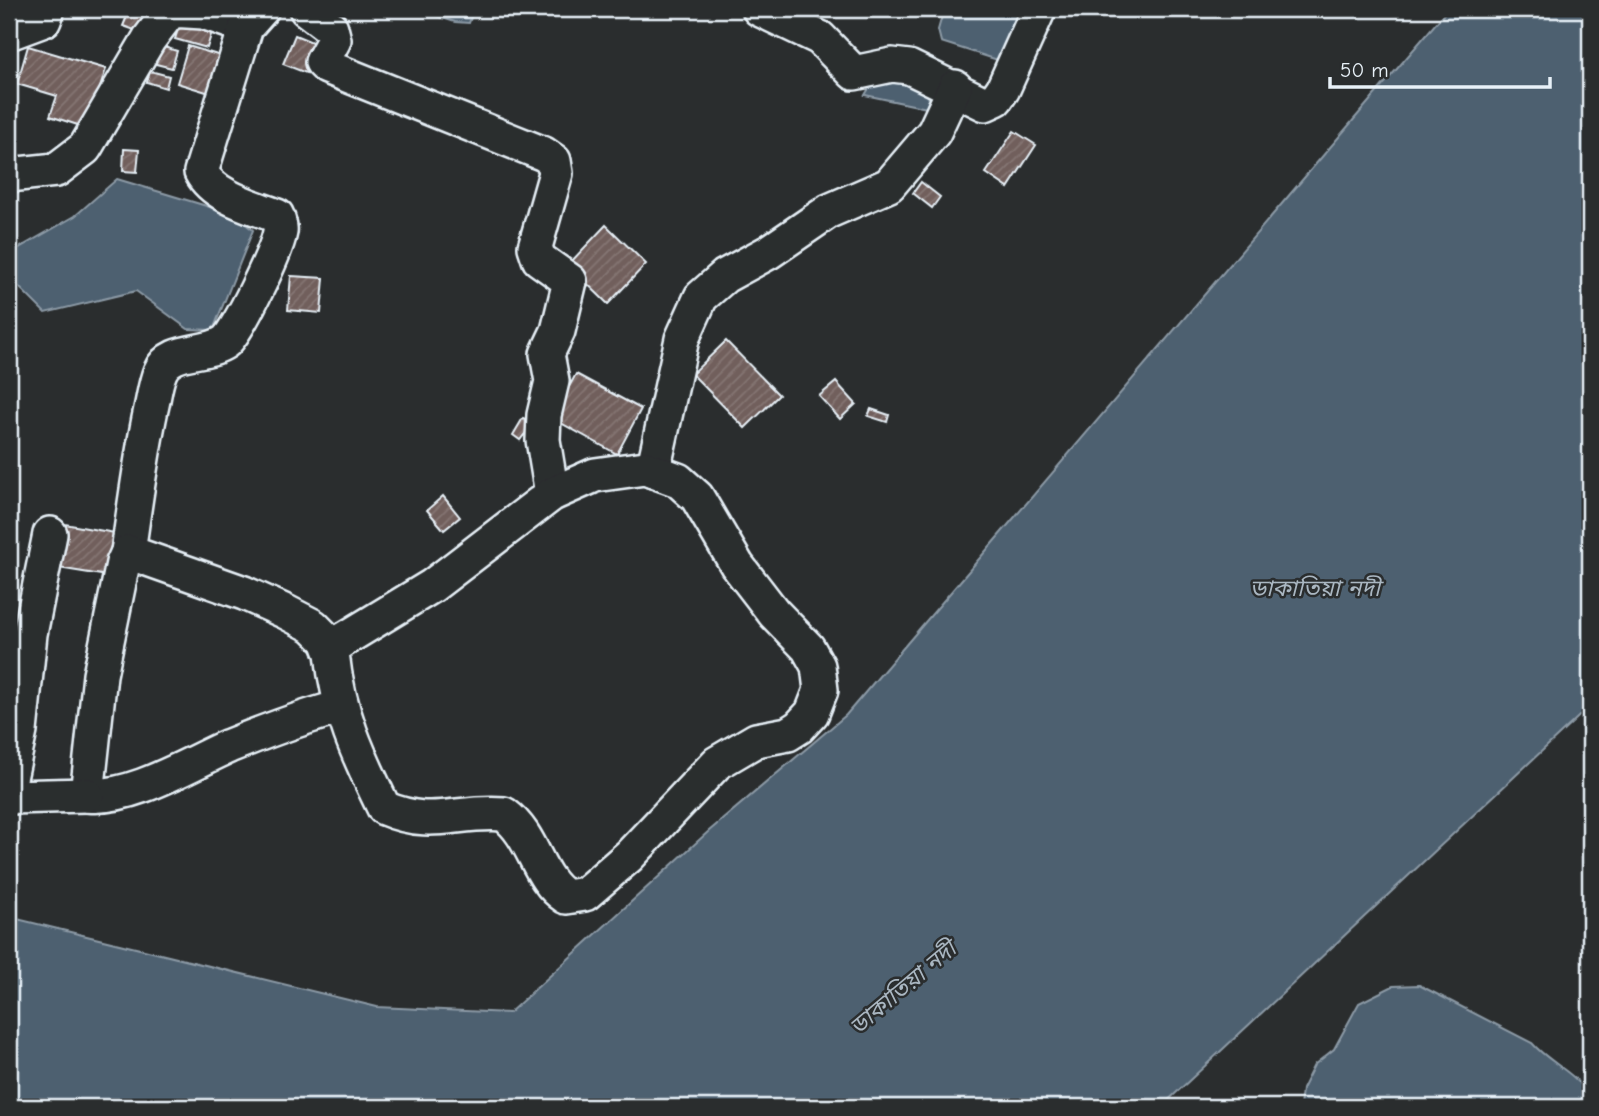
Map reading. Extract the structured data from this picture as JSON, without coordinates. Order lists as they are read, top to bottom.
{
  "water": ["ডাকাতিয়া নদী"],
  "scale_bar": "50 m"
}
